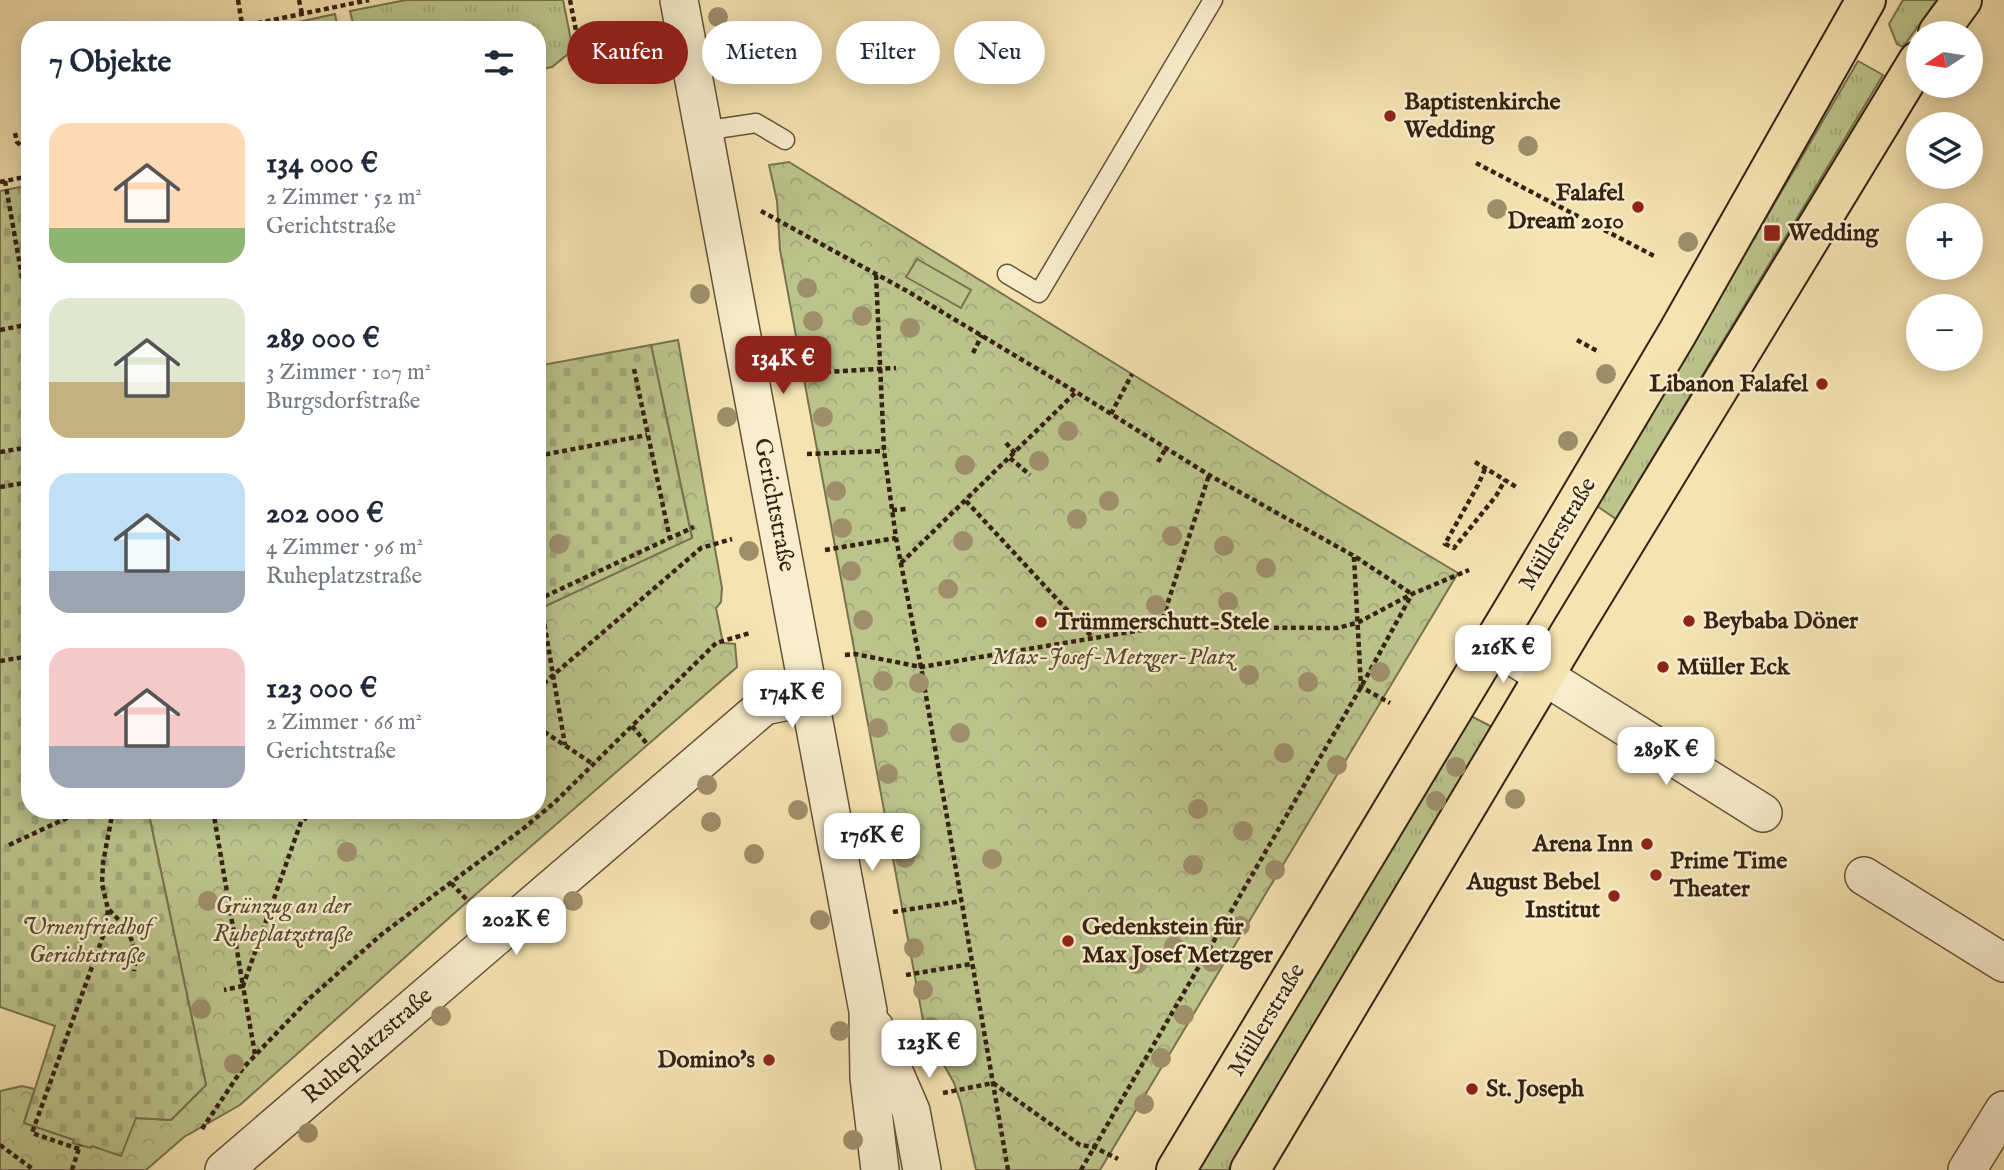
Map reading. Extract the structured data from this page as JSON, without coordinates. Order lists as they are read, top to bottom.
{
  "streets": {
    "main road": ["Müllerstraße"],
    "street": ["Gerichtstraße", "Ruheplatzstraße"]
  },
  "crossings": [
    ["Gerichtstraße", "Ruheplatzstraße"]
  ],
  "parks": ["Max-Josef-Metzger-Platz", "Grünzug an der Ruheplatzstraße", "Urnenfriedhof Gerichtstraße"],
  "places": {
    "other": [
      "Baptistenkirche Wedding",
      "Falafel Dream 2010",
      "Libanon Falafel",
      "Beybaba Döner",
      "Trümmerschutt-Stele",
      "Müller Eck",
      "Arena Inn",
      "Prime Time Theater",
      "August Bebel Institut",
      "Gedenkstein für Max Josef Metzger",
      "Domino's",
      "St. Joseph"
    ],
    "transit": ["Wedding"]
  },
  "north": "left",
  "page": {
    "map_buttons": ["+", "−"],
    "chip": [
      "Kaufen",
      "Mieten",
      "Filter",
      "Neu"
    ],
    "heading": "7 Objekte",
    "list": [
      {
        "name": "134 000 €",
        "note": "2 Zimmer · 52 m² · Gerichtstraße"
      },
      {
        "name": "289 000 €",
        "note": "3 Zimmer · 107 m² · Burgsdorfstraße"
      },
      {
        "name": "202 000 €",
        "note": "4 Zimmer · 96 m² · Ruheplatzstraße"
      },
      {
        "name": "123 000 €",
        "note": "2 Zimmer · 66 m² · Gerichtstraße"
      }
    ],
    "price": [
      "134K €",
      "216K €",
      "174K €",
      "289K €",
      "176K €",
      "202K €",
      "123K €"
    ]
  }
}
